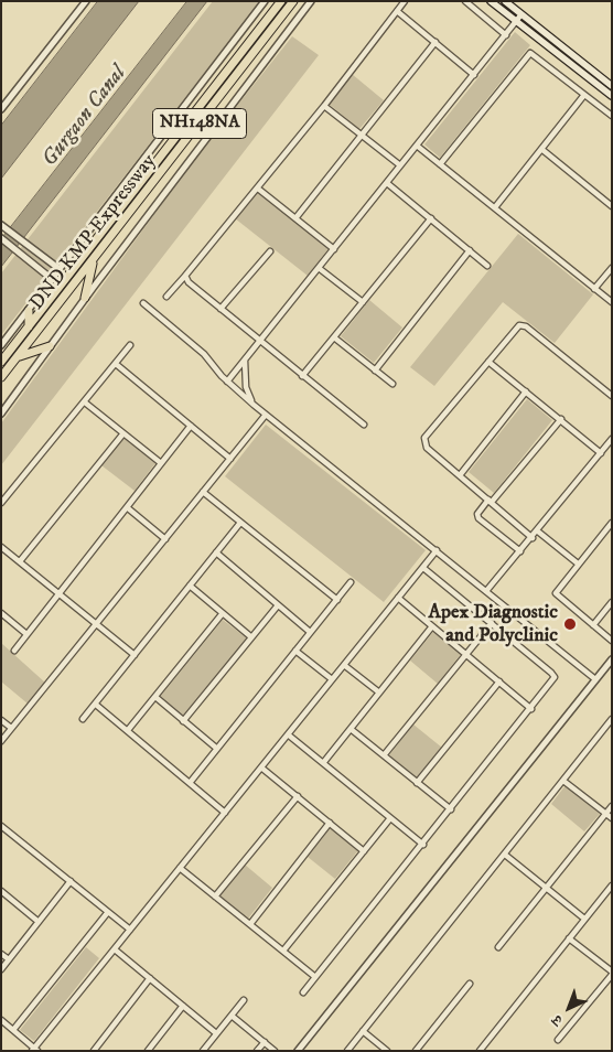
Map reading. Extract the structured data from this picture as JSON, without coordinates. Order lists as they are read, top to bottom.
{
  "streets": {
    "highway": ["NH148NA", "DND KMP Expressway"]
  },
  "water": ["Gurgaon Canal"],
  "places": ["Apex Diagnostic and Polyclinic"],
  "north": "bottom left"
}
